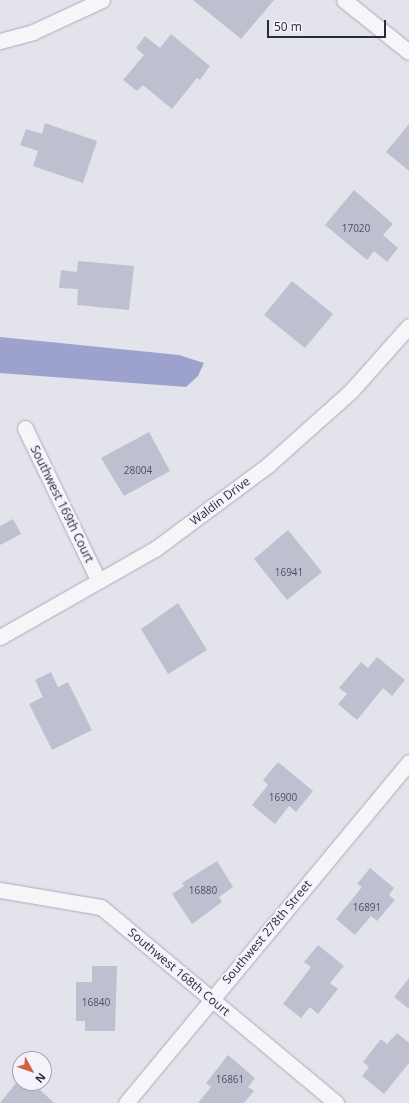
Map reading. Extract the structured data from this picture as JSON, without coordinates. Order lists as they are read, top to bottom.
{
  "streets": {
    "street": [
      "Waldin Drive",
      "Southwest 169th Court",
      "Southwest 278th Street",
      "Southwest 168th Court"
    ]
  },
  "crossings": [
    ["Waldin Drive", "Southwest 169th Court"],
    ["Southwest 278th Street", "Southwest 168th Court"]
  ],
  "house_numbers": [
    "17020",
    "28004",
    "16941",
    "16900",
    "16880",
    "16891",
    "16840",
    "16861"
  ],
  "scale_bar": "50 m",
  "north": "bottom right"
}
